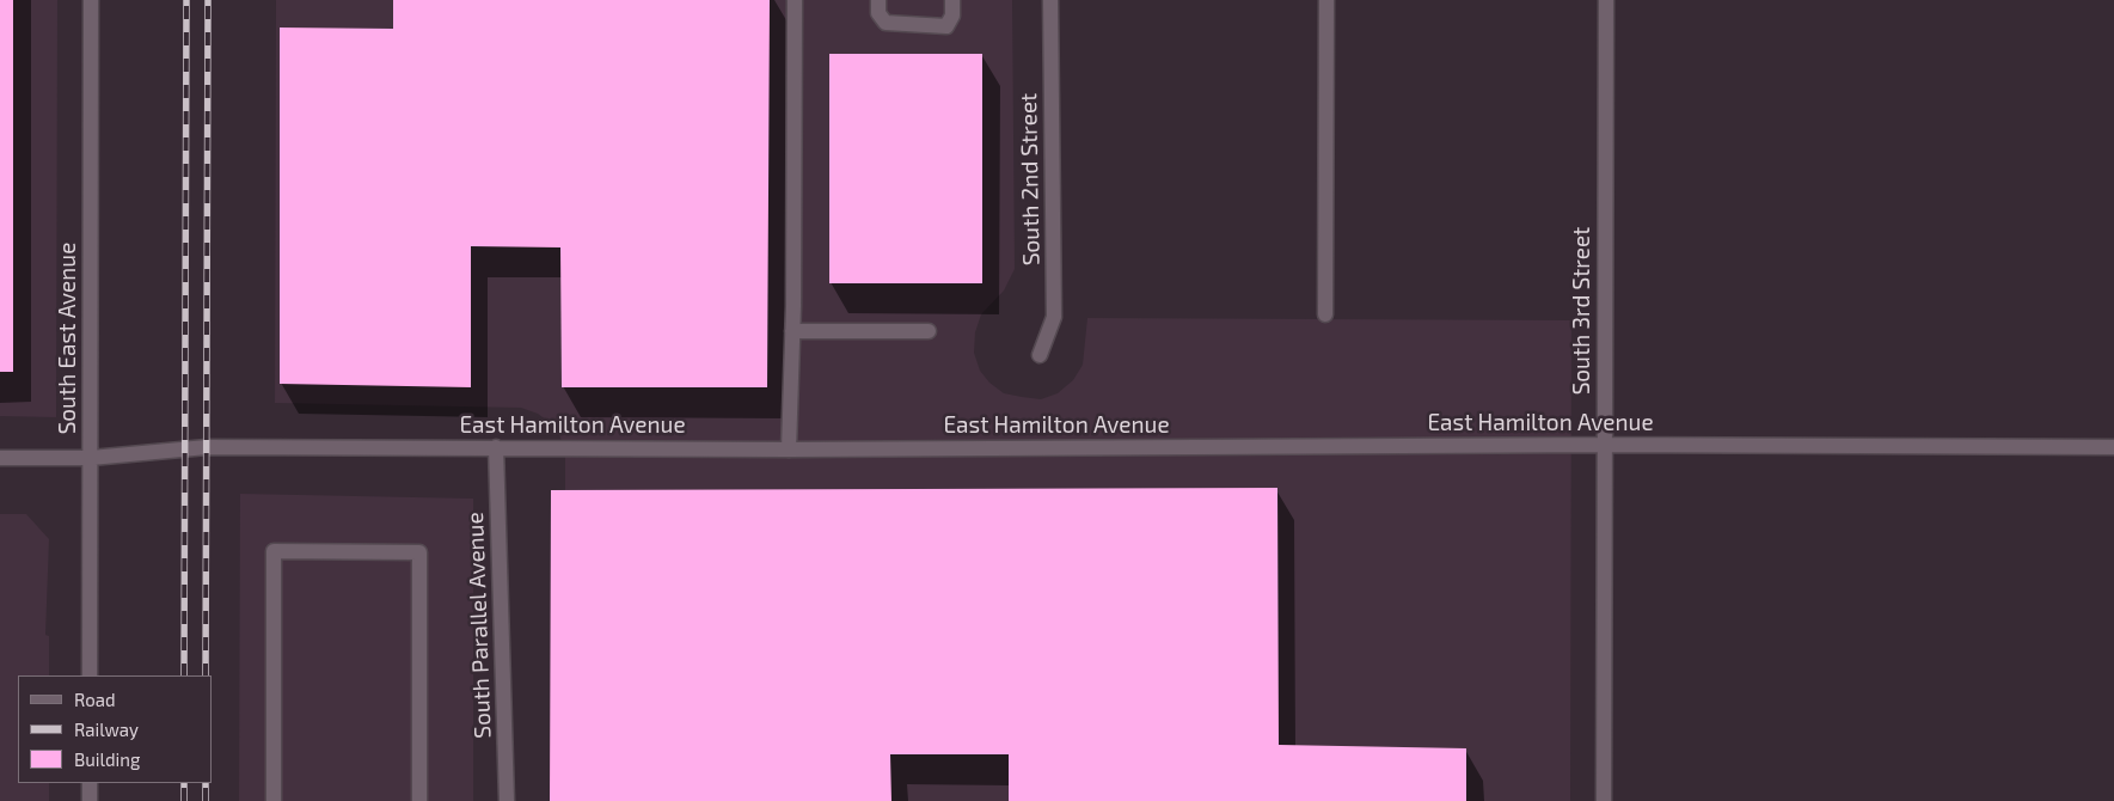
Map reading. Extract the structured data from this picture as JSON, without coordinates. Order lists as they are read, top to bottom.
{
  "streets": {
    "street": [
      "South 2nd Street",
      "South 3rd Street",
      "South East Avenue",
      "East Hamilton Avenue",
      "South Parallel Avenue"
    ]
  },
  "crossings": [
    ["South 3rd Street", "East Hamilton Avenue"],
    ["South East Avenue", "East Hamilton Avenue"],
    ["East Hamilton Avenue", "South Parallel Avenue"]
  ],
  "legend": ["Road", "Railway", "Building"]
}
